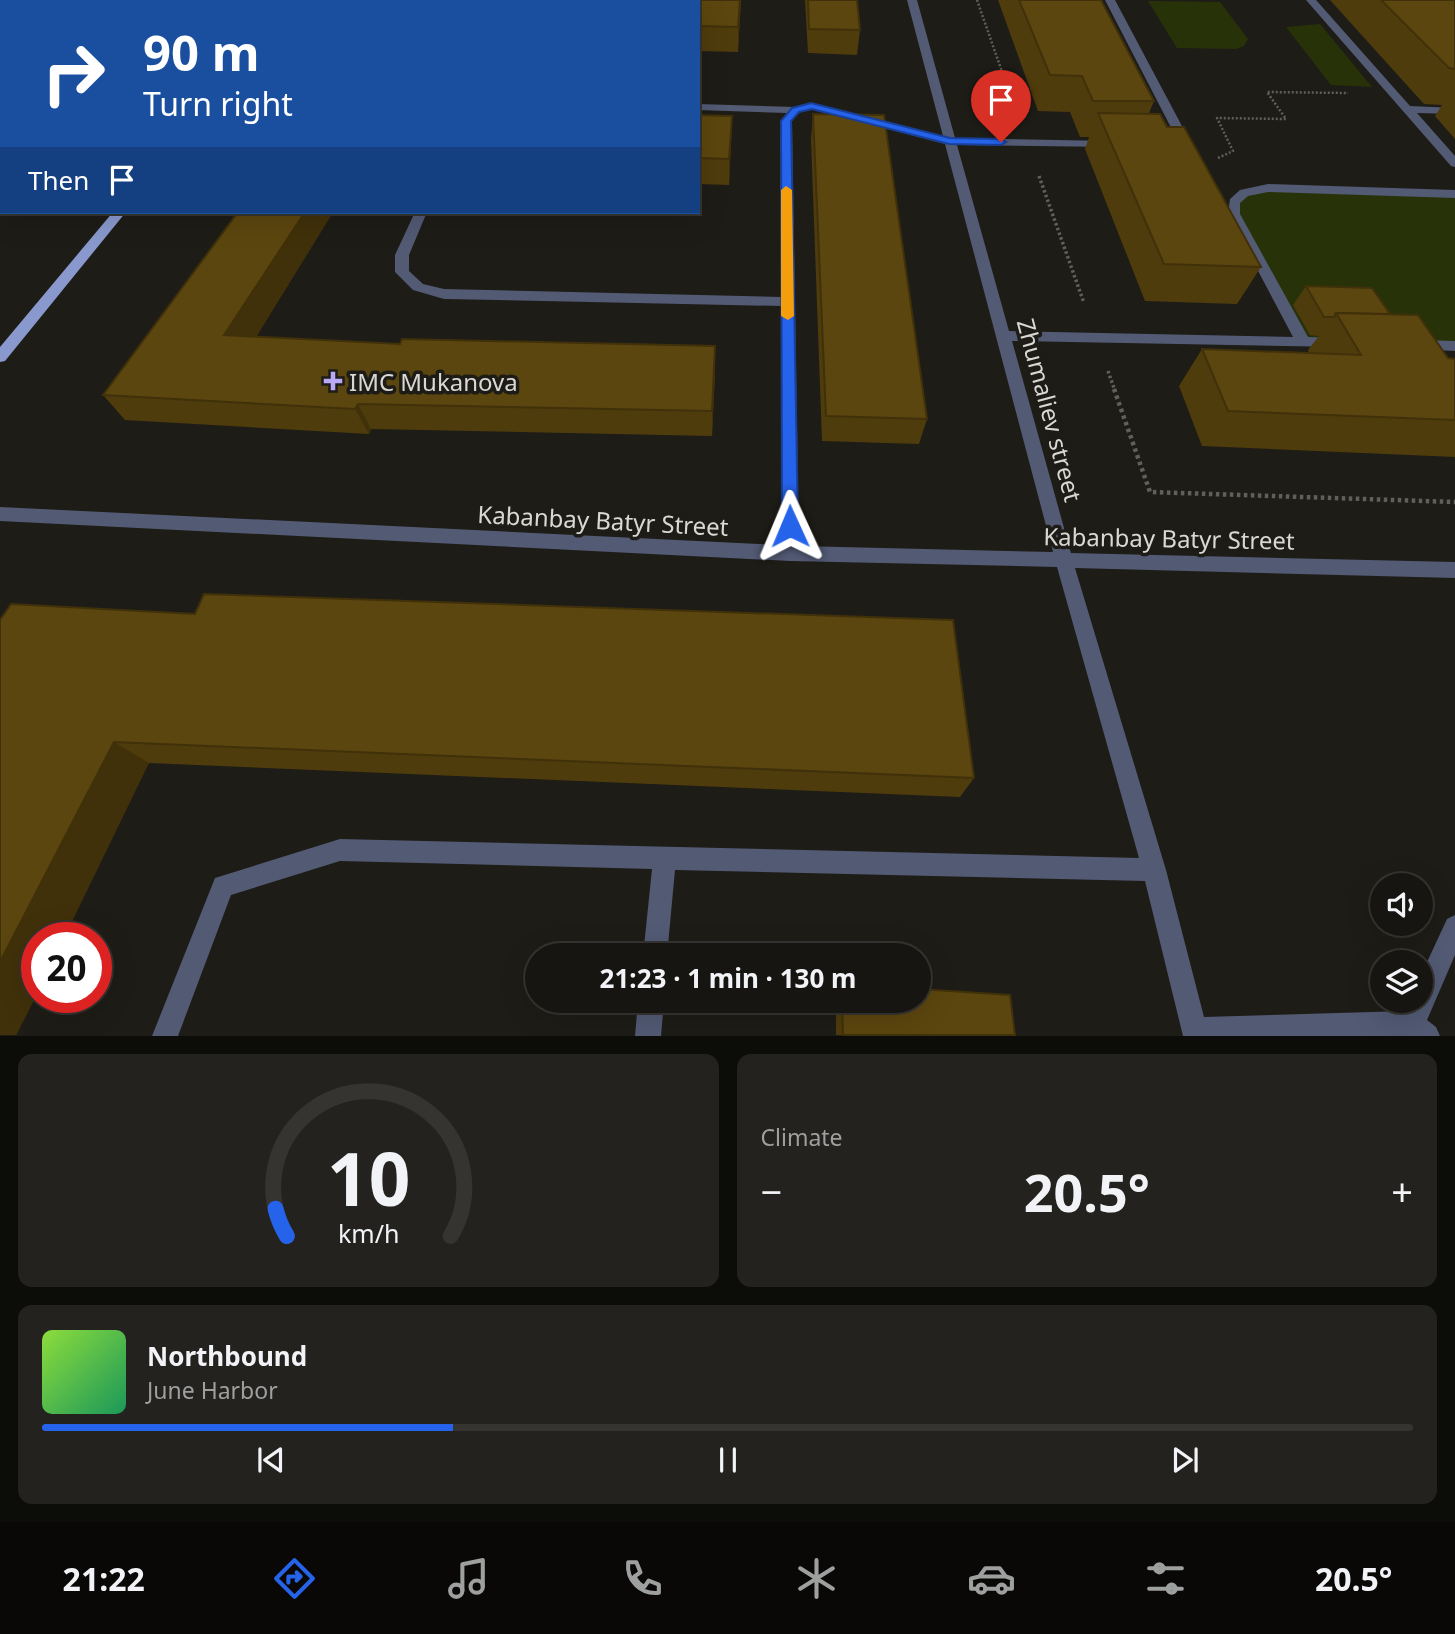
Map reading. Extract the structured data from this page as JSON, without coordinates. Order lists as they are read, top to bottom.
{
  "streets": {
    "street": ["Zhumaliev street", "Kabanbay Batyr Street"]
  },
  "crossings": [
    ["Zhumaliev street", "Kabanbay Batyr Street"]
  ],
  "places": {
    "health": ["IMC Mukanova"]
  },
  "page": {
    "turn": ["90 m", "Turn right"],
    "then": "Then",
    "limit": "20",
    "trip": "21:23 · 1 min · 130 m",
    "tile": "Climate",
    "heat": ["−", "20.5°", "+"],
    "song": ["Northbound", "June Harbor"],
    "tabs": ["21:22", "20.5°"],
    "gauge": ["10", "km/h"]
  }
}
